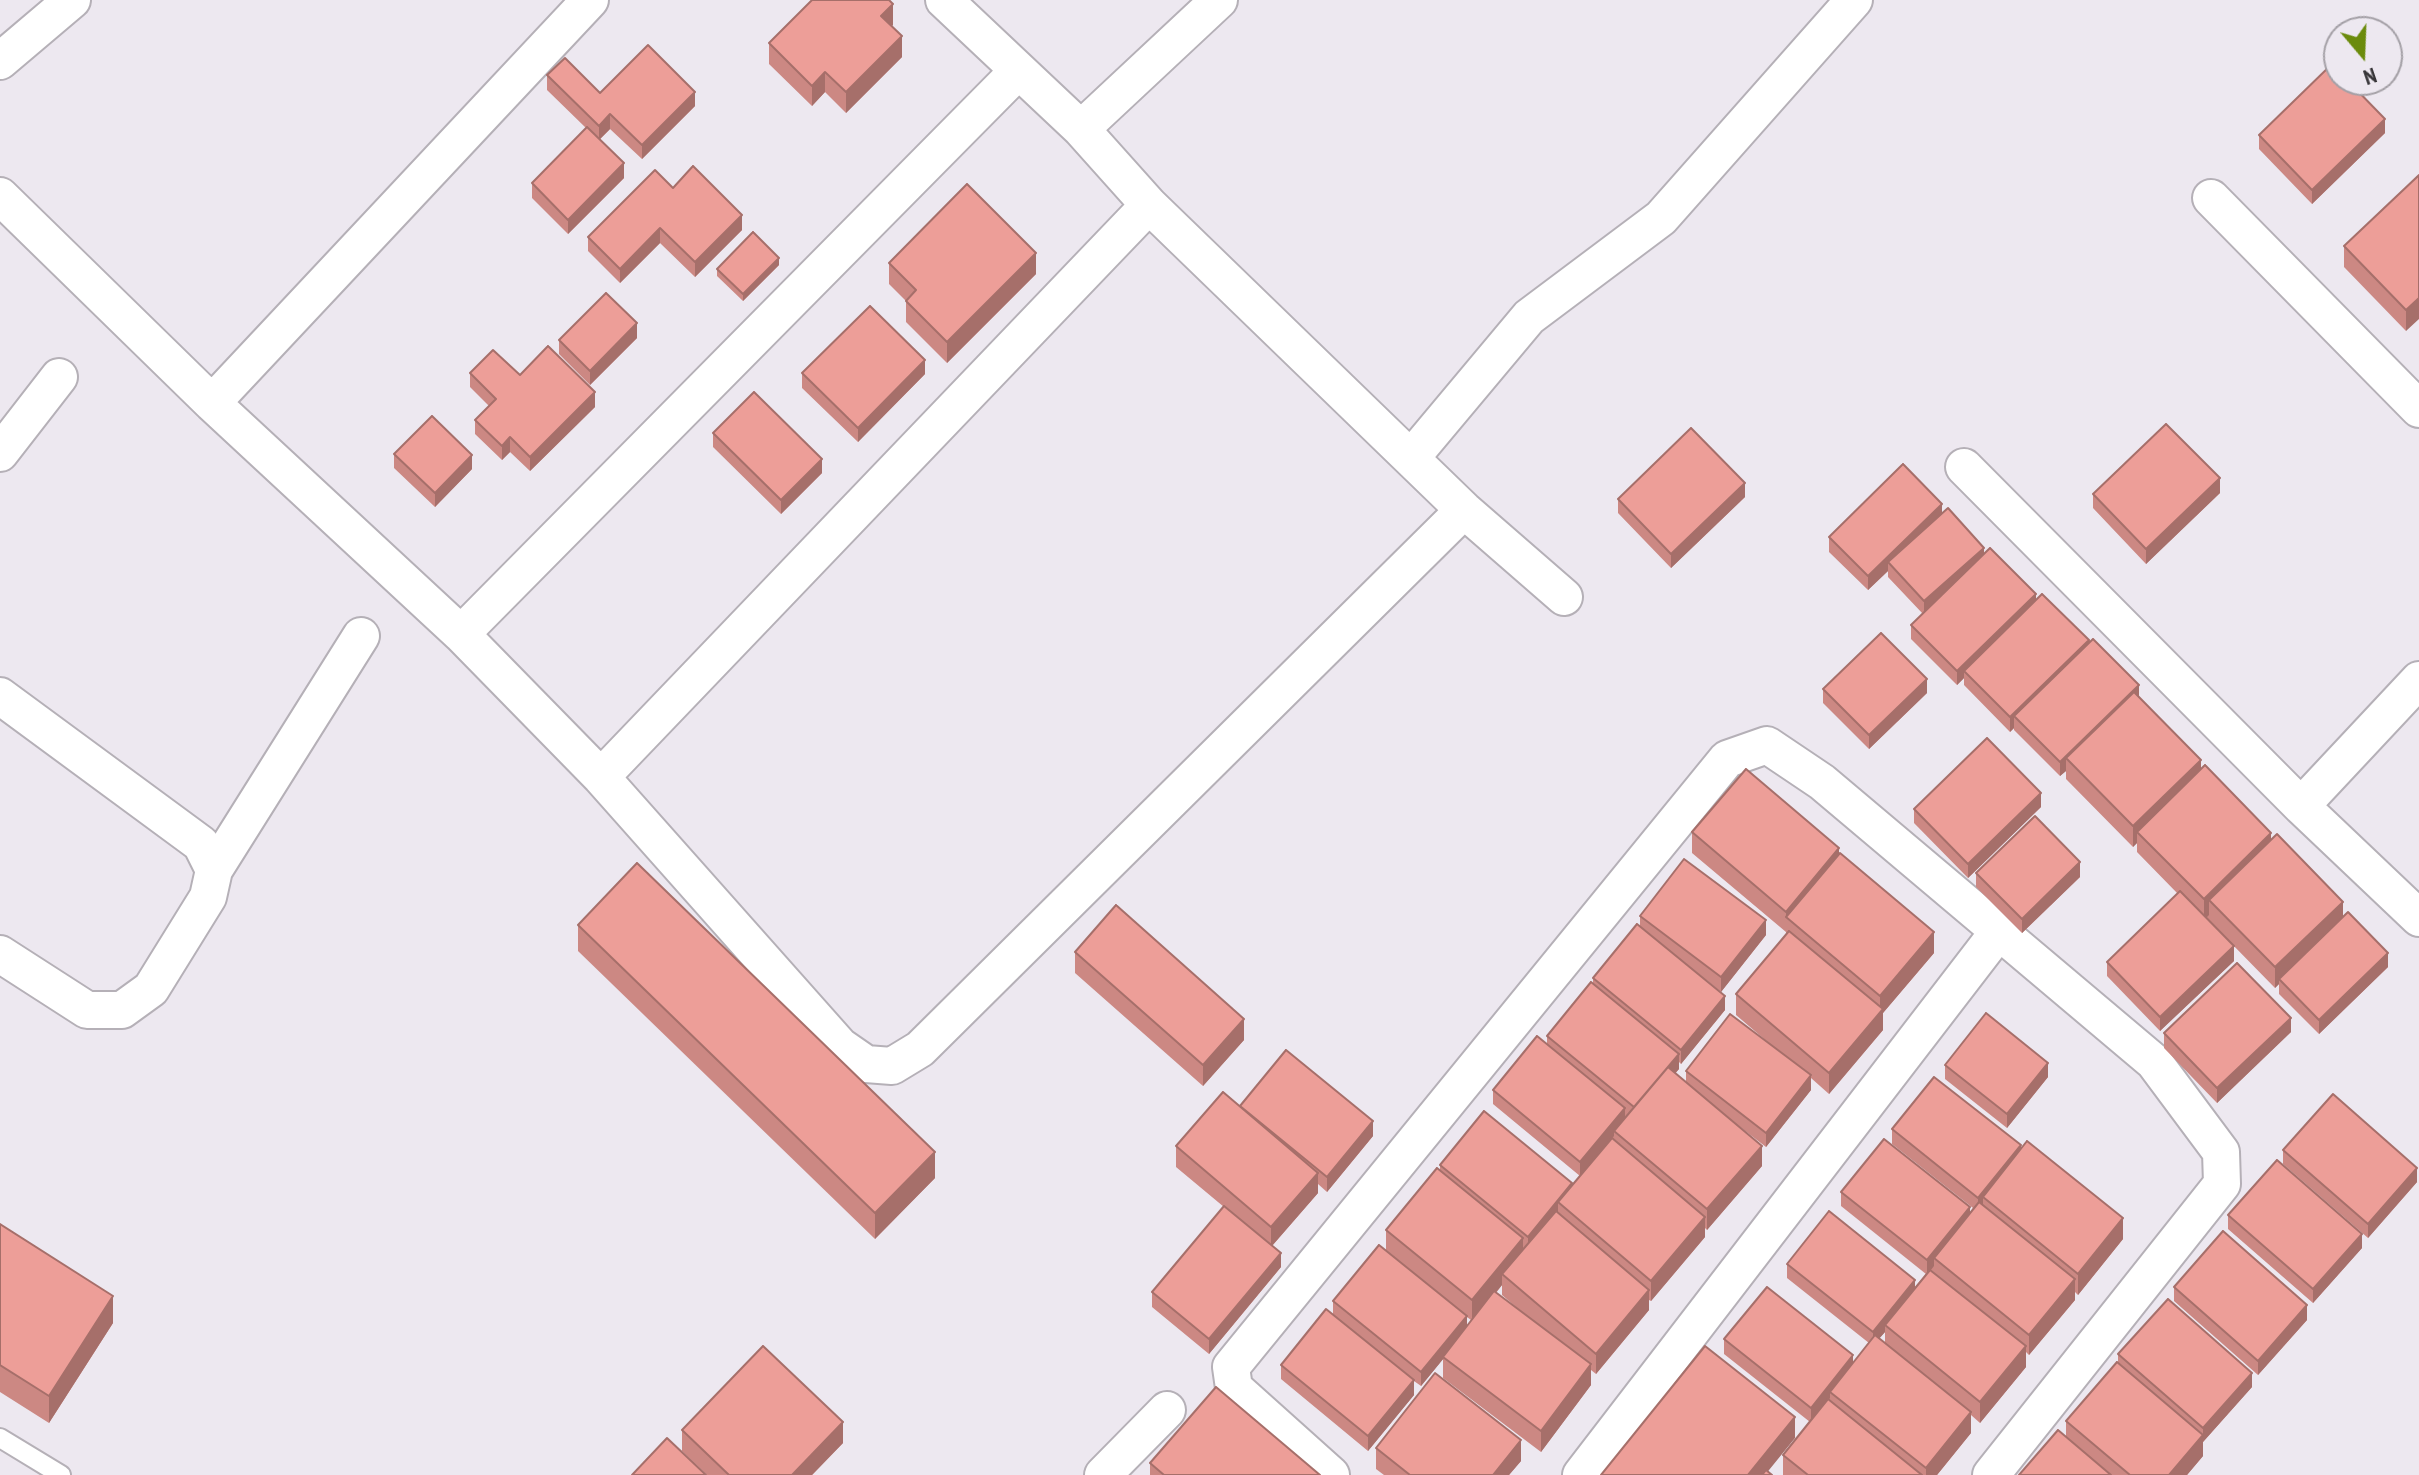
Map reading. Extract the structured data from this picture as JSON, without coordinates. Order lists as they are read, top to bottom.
{
  "north": "bottom"
}
